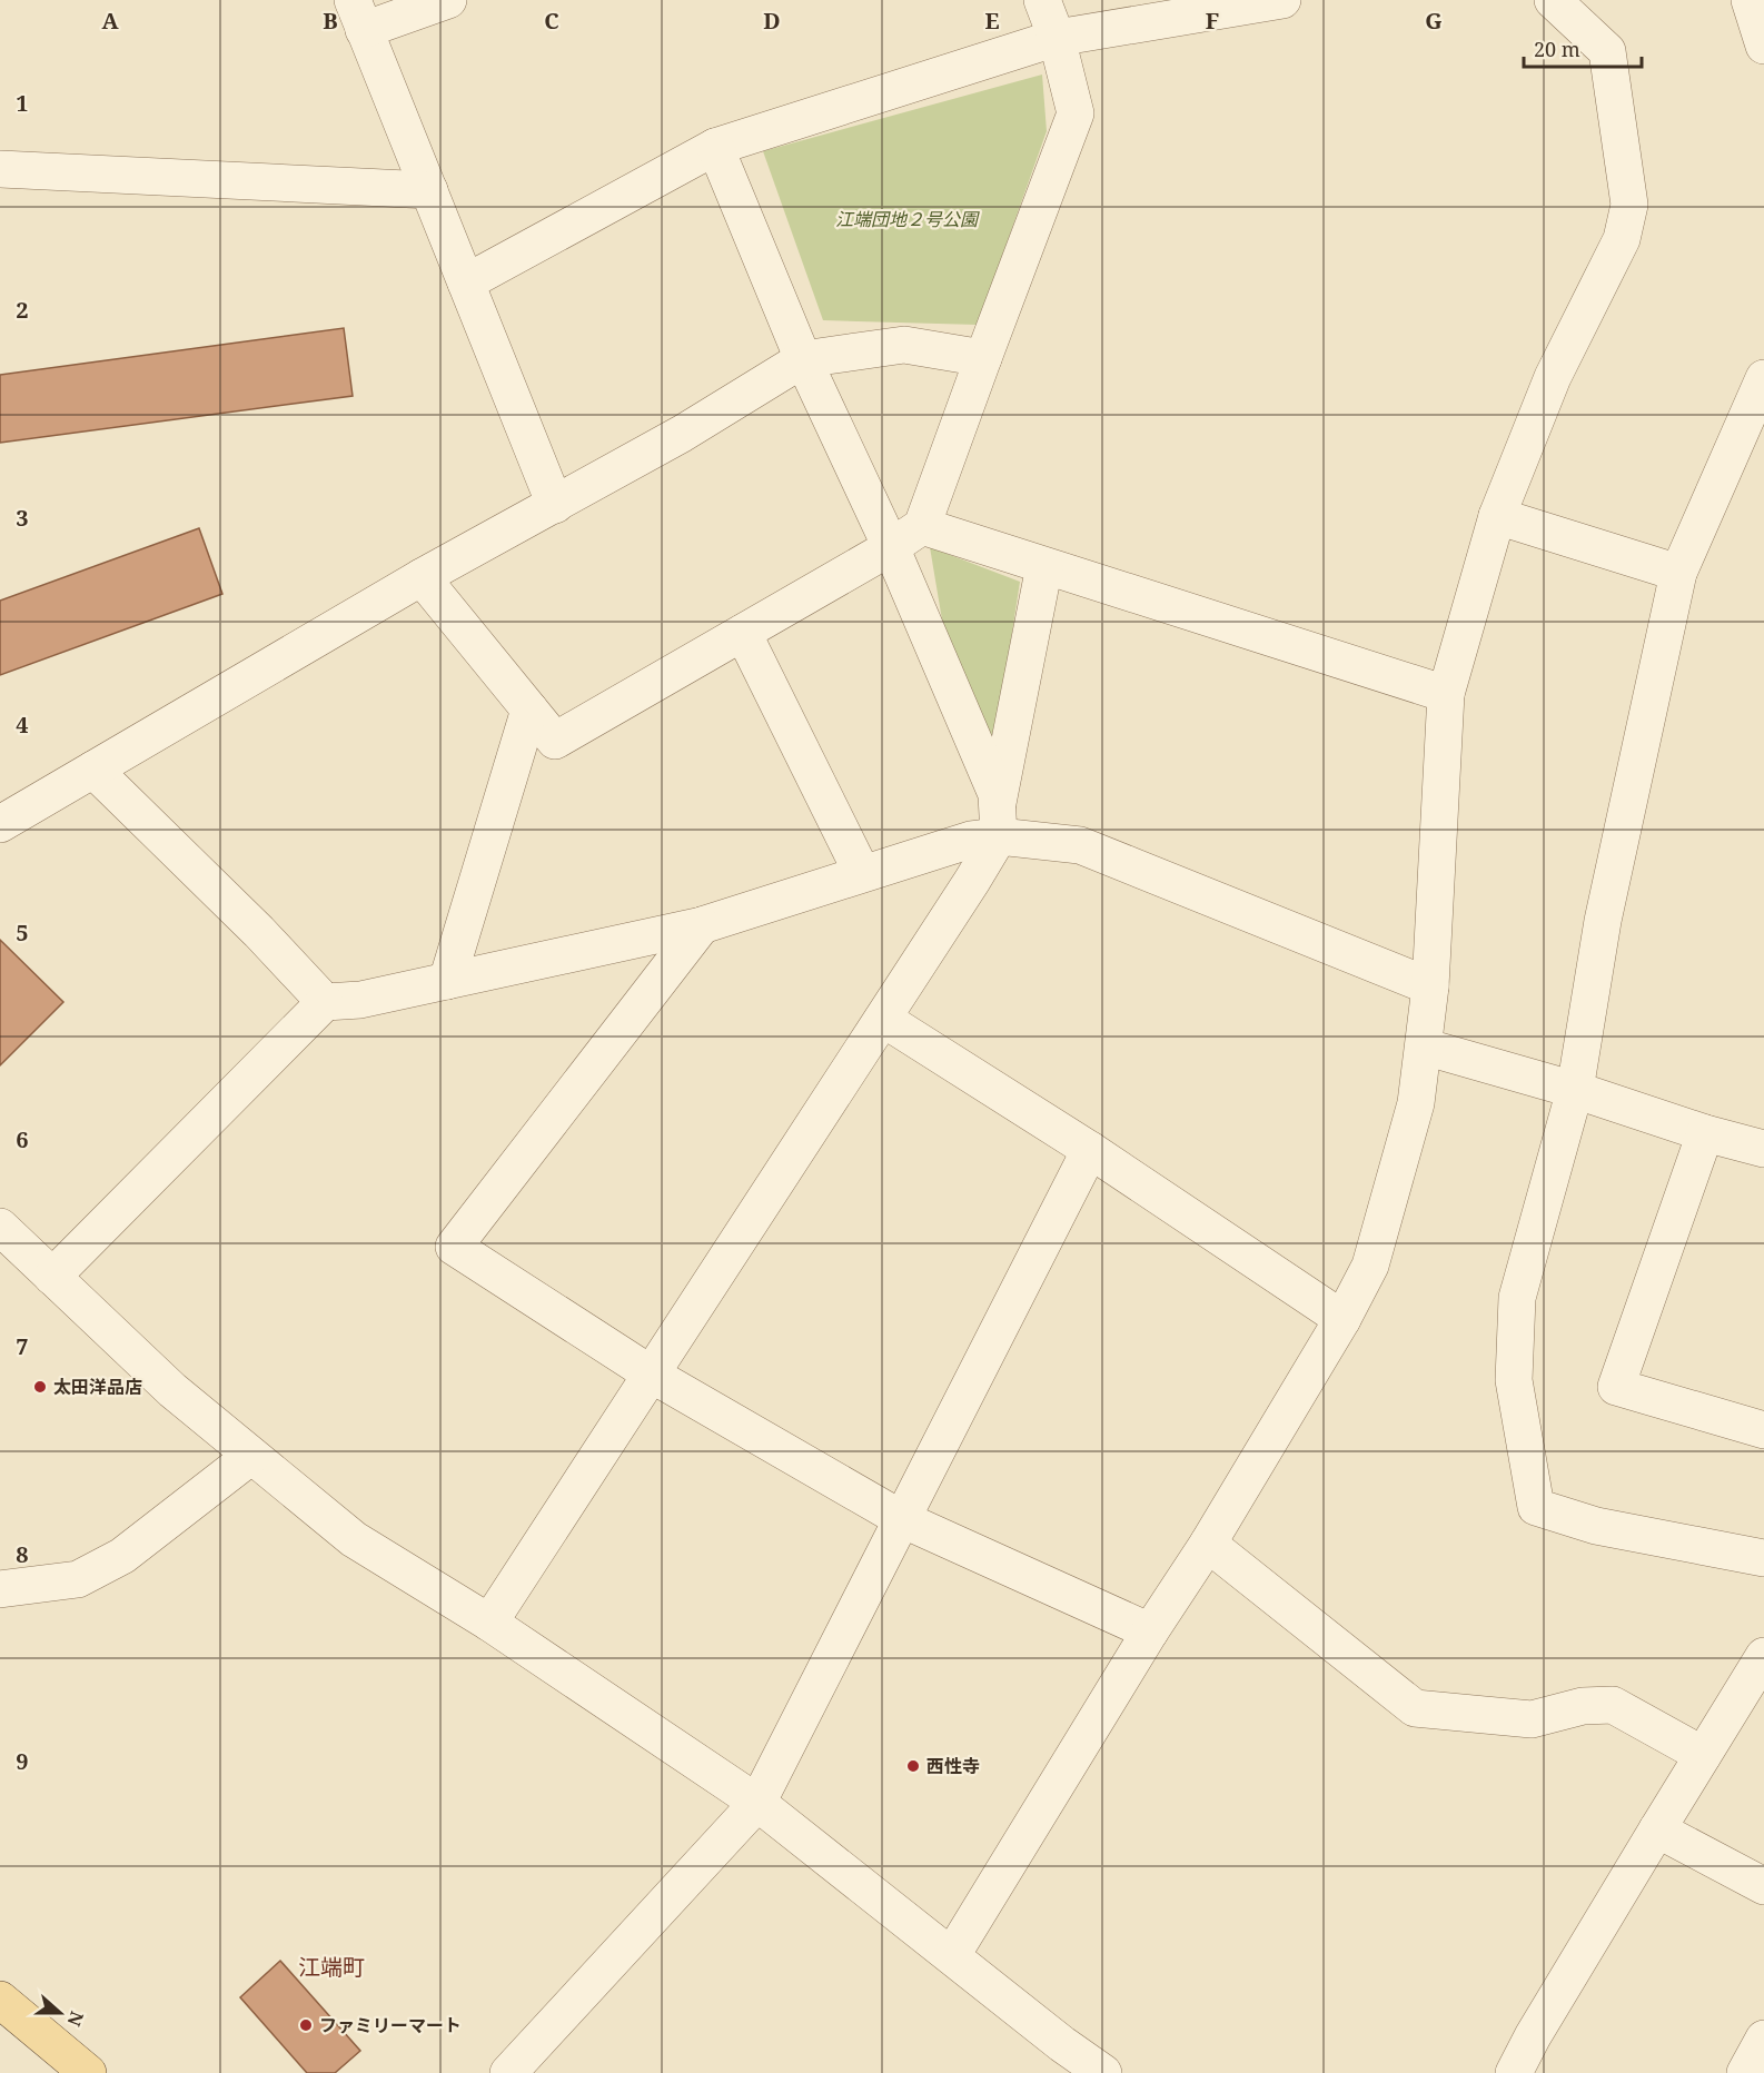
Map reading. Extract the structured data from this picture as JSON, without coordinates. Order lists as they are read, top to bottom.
{
  "districts": ["江端町"],
  "parks": ["江端団地２号公園"],
  "places": ["太田洋品店", "西性寺", "ファミリーマート"],
  "scale_bar": "20 m",
  "north": "right",
  "grid": {
    "columns": [
      "A",
      "B",
      "C",
      "D",
      "E",
      "F",
      "G"
    ],
    "rows": [
      "1",
      "2",
      "3",
      "4",
      "5",
      "6",
      "7",
      "8",
      "9"
    ]
  }
}
